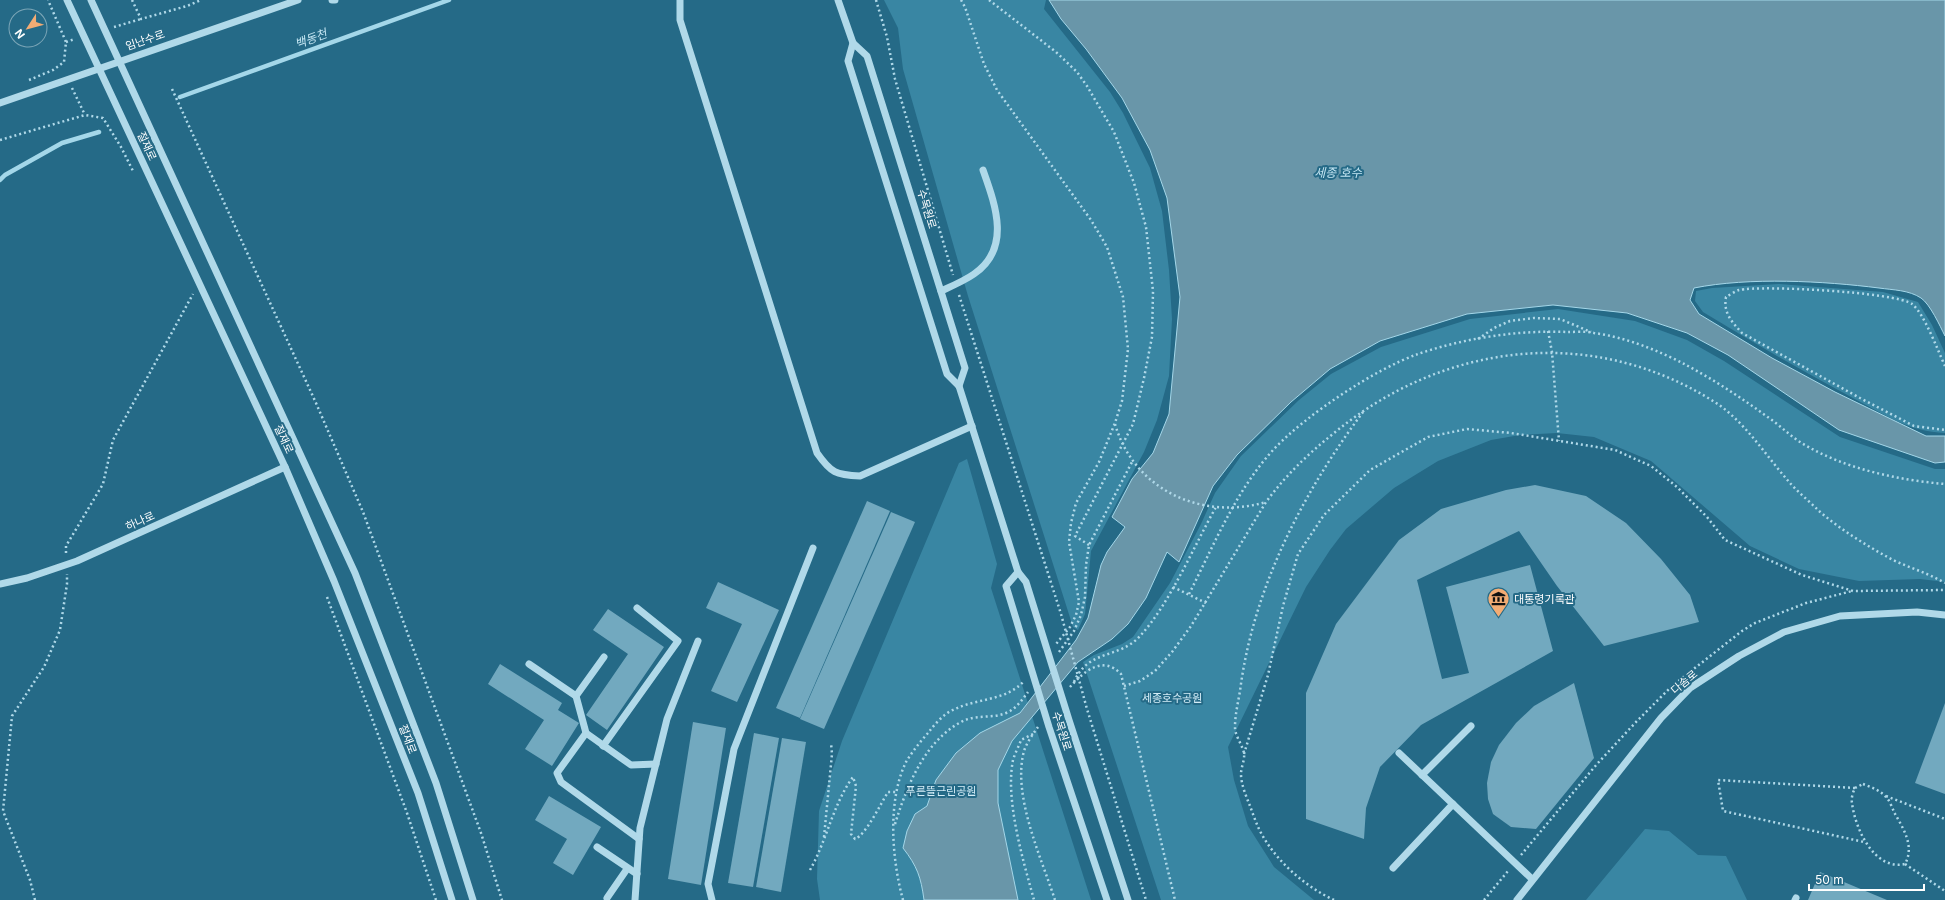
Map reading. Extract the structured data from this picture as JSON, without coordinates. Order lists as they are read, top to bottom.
{
  "streets": {
    "street": [
      "임난수로",
      "절재로",
      "수목원로",
      "하나로",
      "다솜로"
    ]
  },
  "crossings": [
    ["임난수로", "절재로"],
    ["절재로", "하나로"]
  ],
  "water": ["백동천", "세종 호수"],
  "parks": ["세종호수공원", "푸른뜰근린공원"],
  "places": {
    "museum": ["대통령기록관"]
  },
  "scale_bar": "50 m",
  "north": "bottom left"
}
